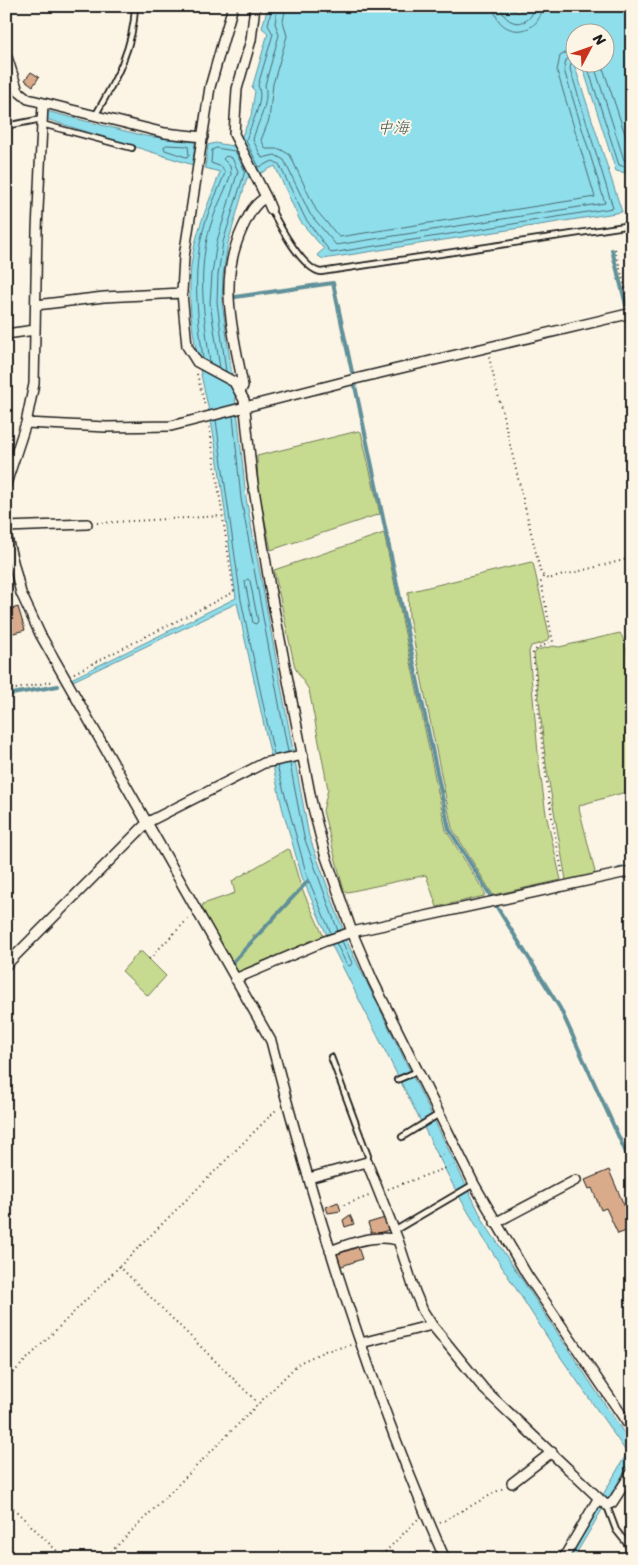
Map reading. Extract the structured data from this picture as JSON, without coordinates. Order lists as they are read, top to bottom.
{
  "water": ["中海"],
  "north": "top right"
}
